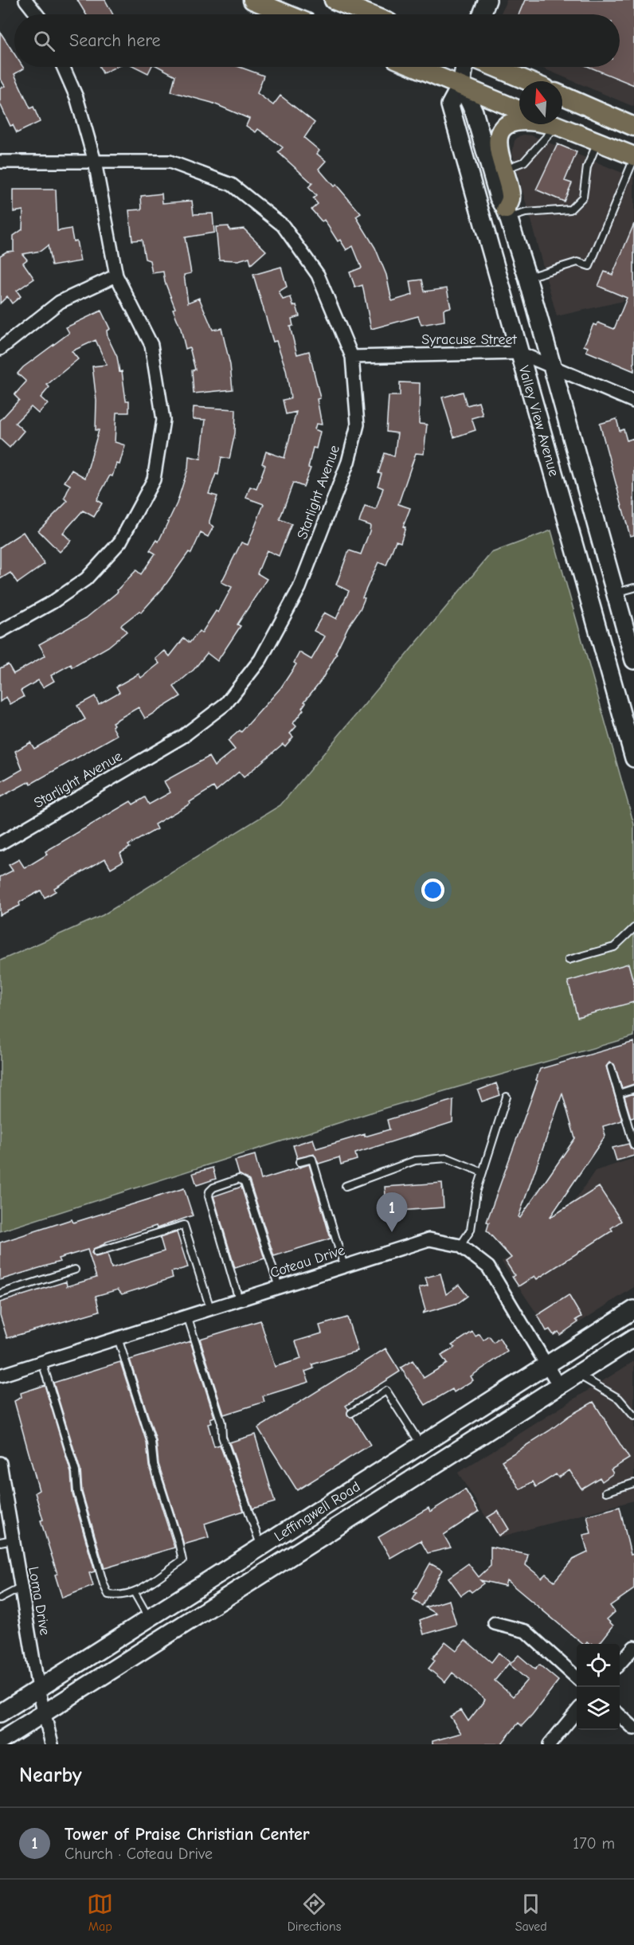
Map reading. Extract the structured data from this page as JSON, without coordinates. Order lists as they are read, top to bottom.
{
  "streets": {
    "main road": ["Valley View Avenue", "Leffingwell Road"],
    "street": [
      "Syracuse Street",
      "Starlight Avenue",
      "Coteau Drive",
      "Loma Drive"
    ]
  },
  "crossings": [
    ["Syracuse Street", "Valley View Avenue"],
    ["Syracuse Street", "Starlight Avenue"],
    ["Coteau Drive", "Leffingwell Road"],
    ["Leffingwell Road", "Loma Drive"]
  ],
  "north": "top",
  "page": {
    "search": "Search here",
    "pins": "1",
    "heading": "Nearby",
    "list": [
      {
        "mark": "1",
        "name": "Tower of Praise Christian Center",
        "note": "Church · Coteau Drive",
        "value": "170 m"
      }
    ],
    "nav": ["Map", "Directions", "Saved"]
  }
}
